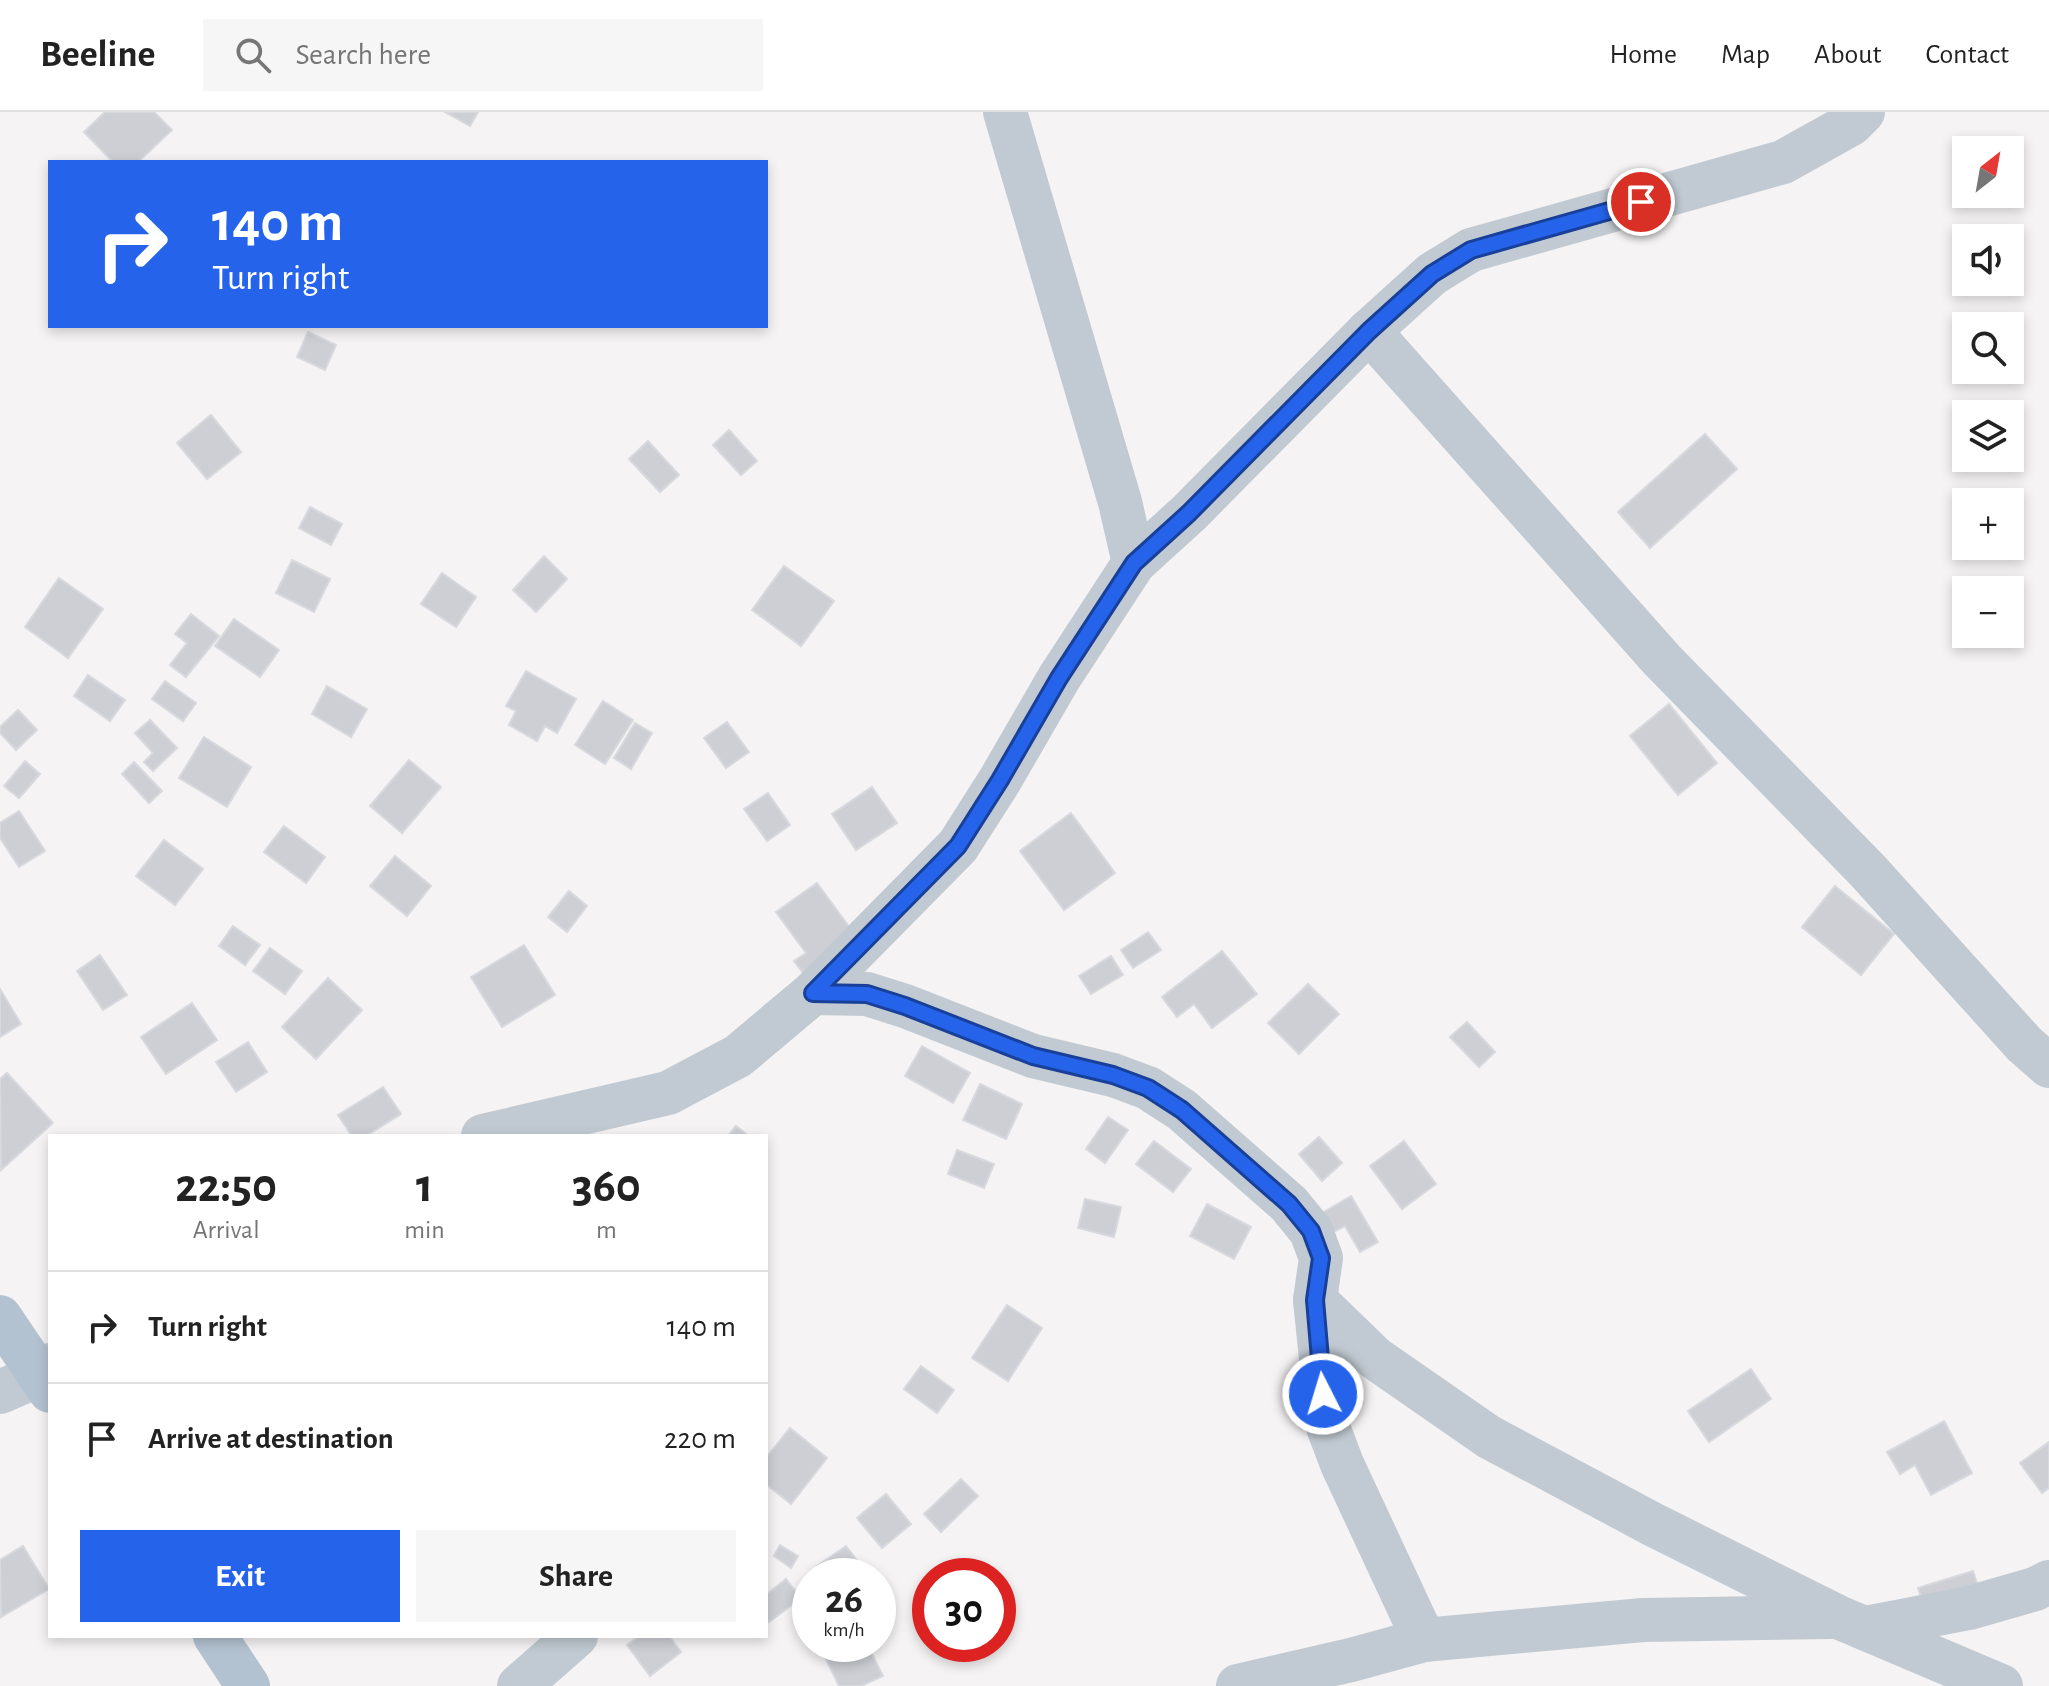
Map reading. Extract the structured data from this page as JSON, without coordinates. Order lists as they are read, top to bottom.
{
  "north": "top right",
  "page": {
    "header": "Beeline",
    "search": "Search here",
    "nav": [
      "Home",
      "Map",
      "About",
      "Contact"
    ],
    "map_buttons": ["+", "−"],
    "turn": ["140 m", "Turn right"],
    "eta": [
      "22:50",
      "Arrival",
      "1",
      "min",
      "360",
      "m"
    ],
    "list": [
      {
        "name": "Turn right",
        "value": "140 m"
      },
      {
        "name": "Arrive at destination",
        "value": "220 m"
      }
    ],
    "buttons": ["Exit", "Share"],
    "speed": "26 km/h",
    "limit": "30"
  }
}
